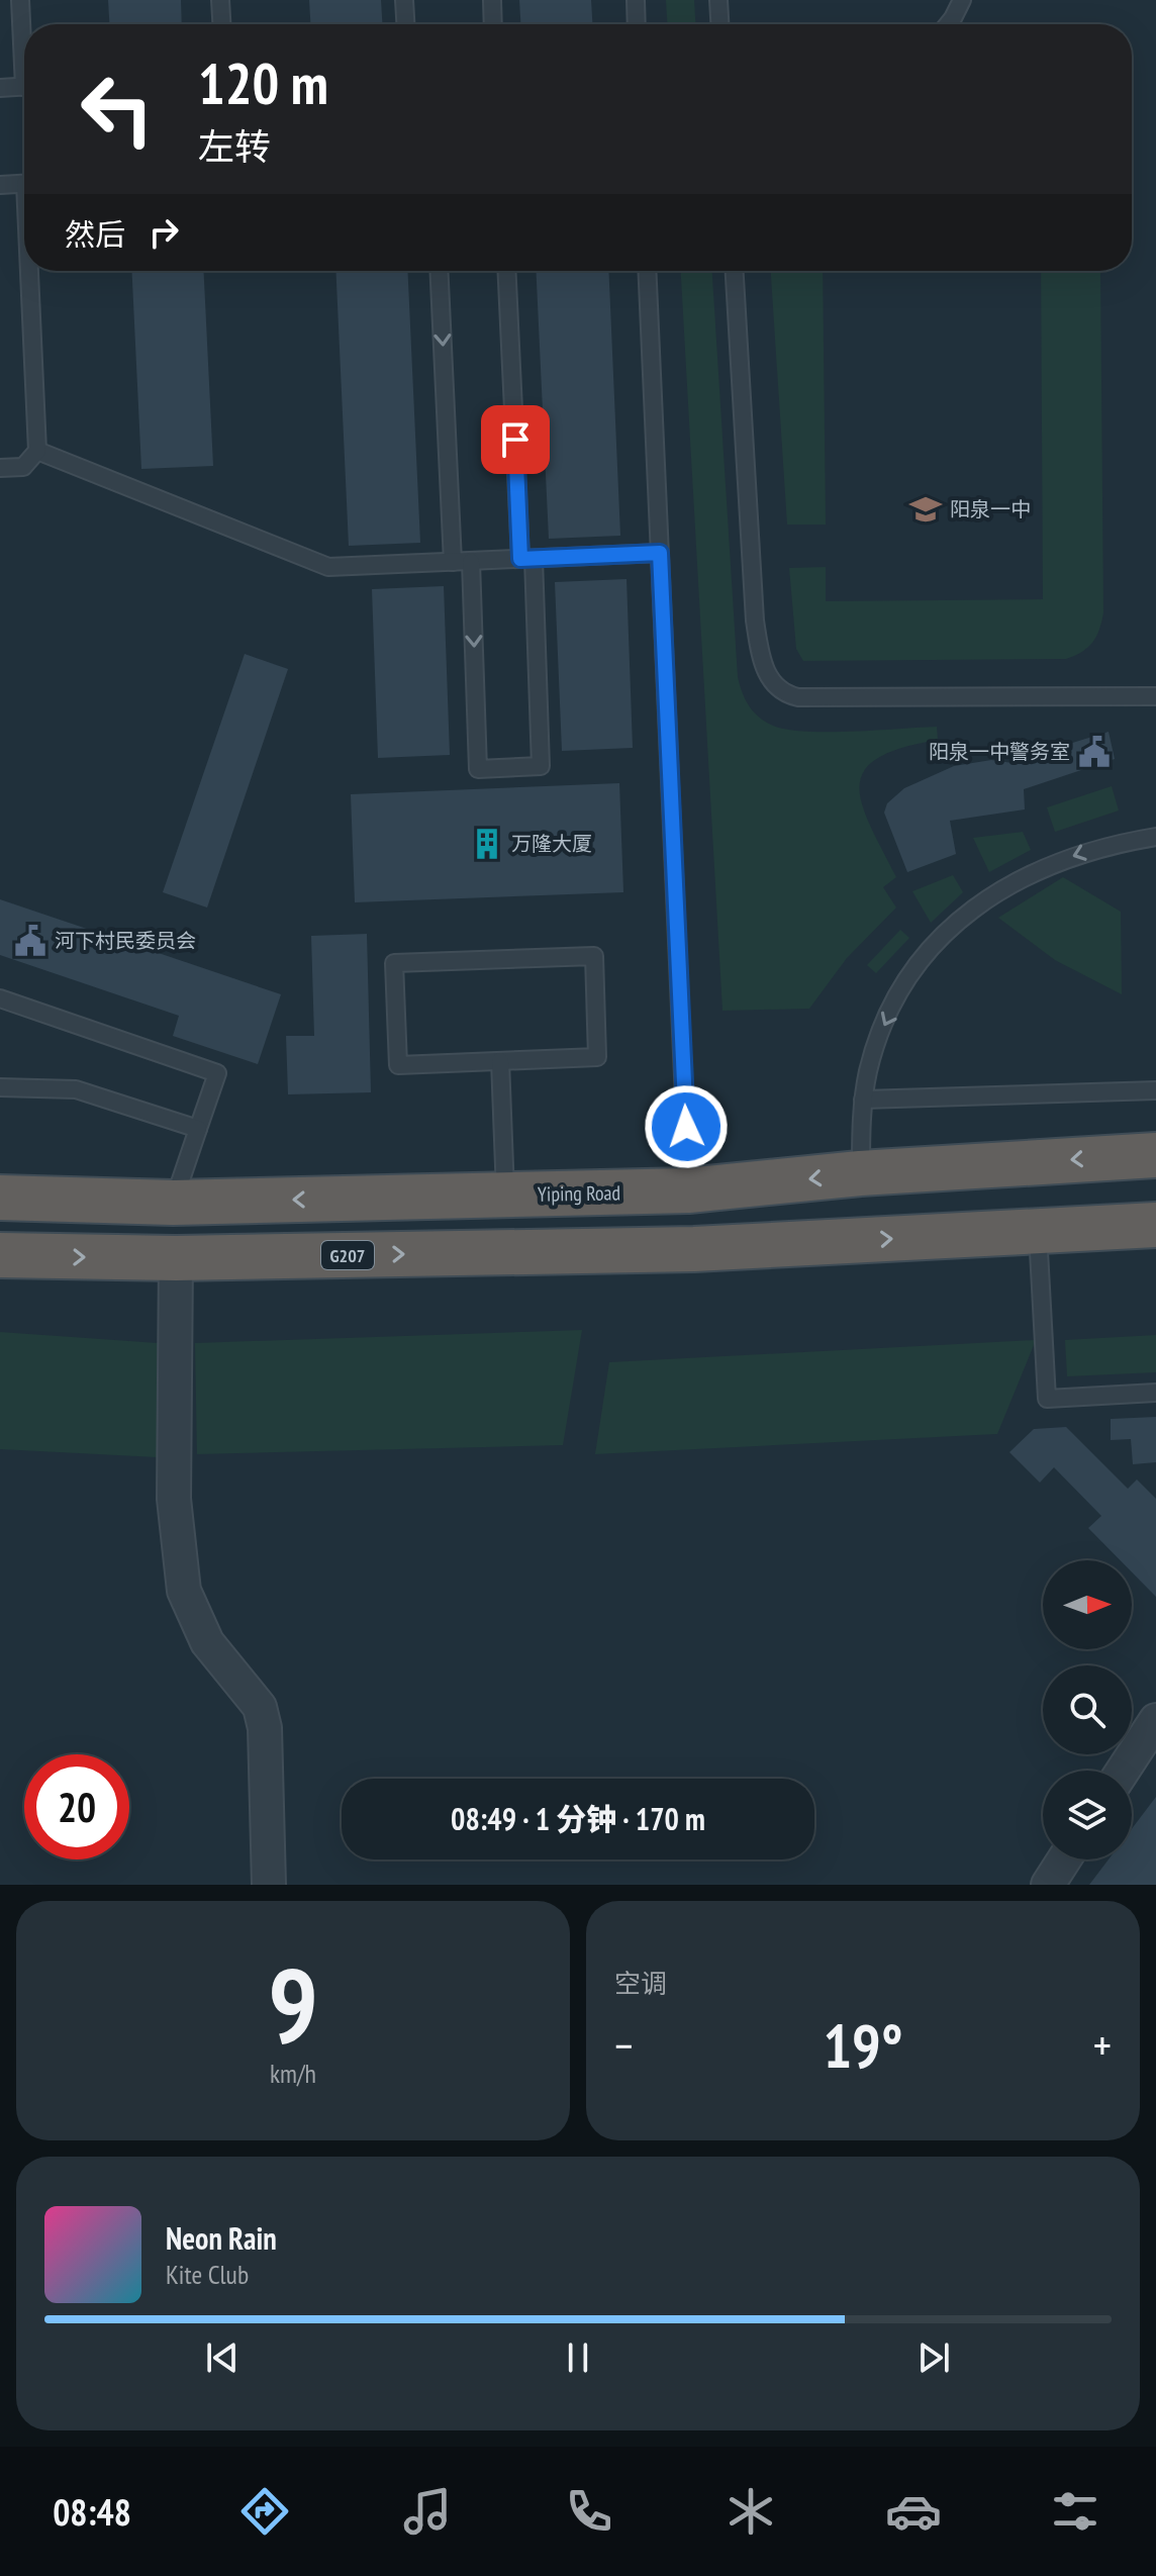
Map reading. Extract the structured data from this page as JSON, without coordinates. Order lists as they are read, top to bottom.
{
  "streets": {
    "highway": ["Yiping Road", "G207"]
  },
  "places": {
    "school or university": ["阳泉一中"],
    "public building": ["阳泉一中警务室", "河下村民委员会"],
    "building": ["万隆大厦"]
  },
  "north": "right",
  "page": {
    "turn": ["120 m", "左转"],
    "then": "然后",
    "limit": "20",
    "trip": "08:49 · 1 分钟 · 170 m",
    "tile": [
      ["9", "km/h"],
      "空调"
    ],
    "heat": ["−", "19°", "+"],
    "song": ["Neon Rain", "Kite Club"],
    "tabs": "08:48"
  }
}
